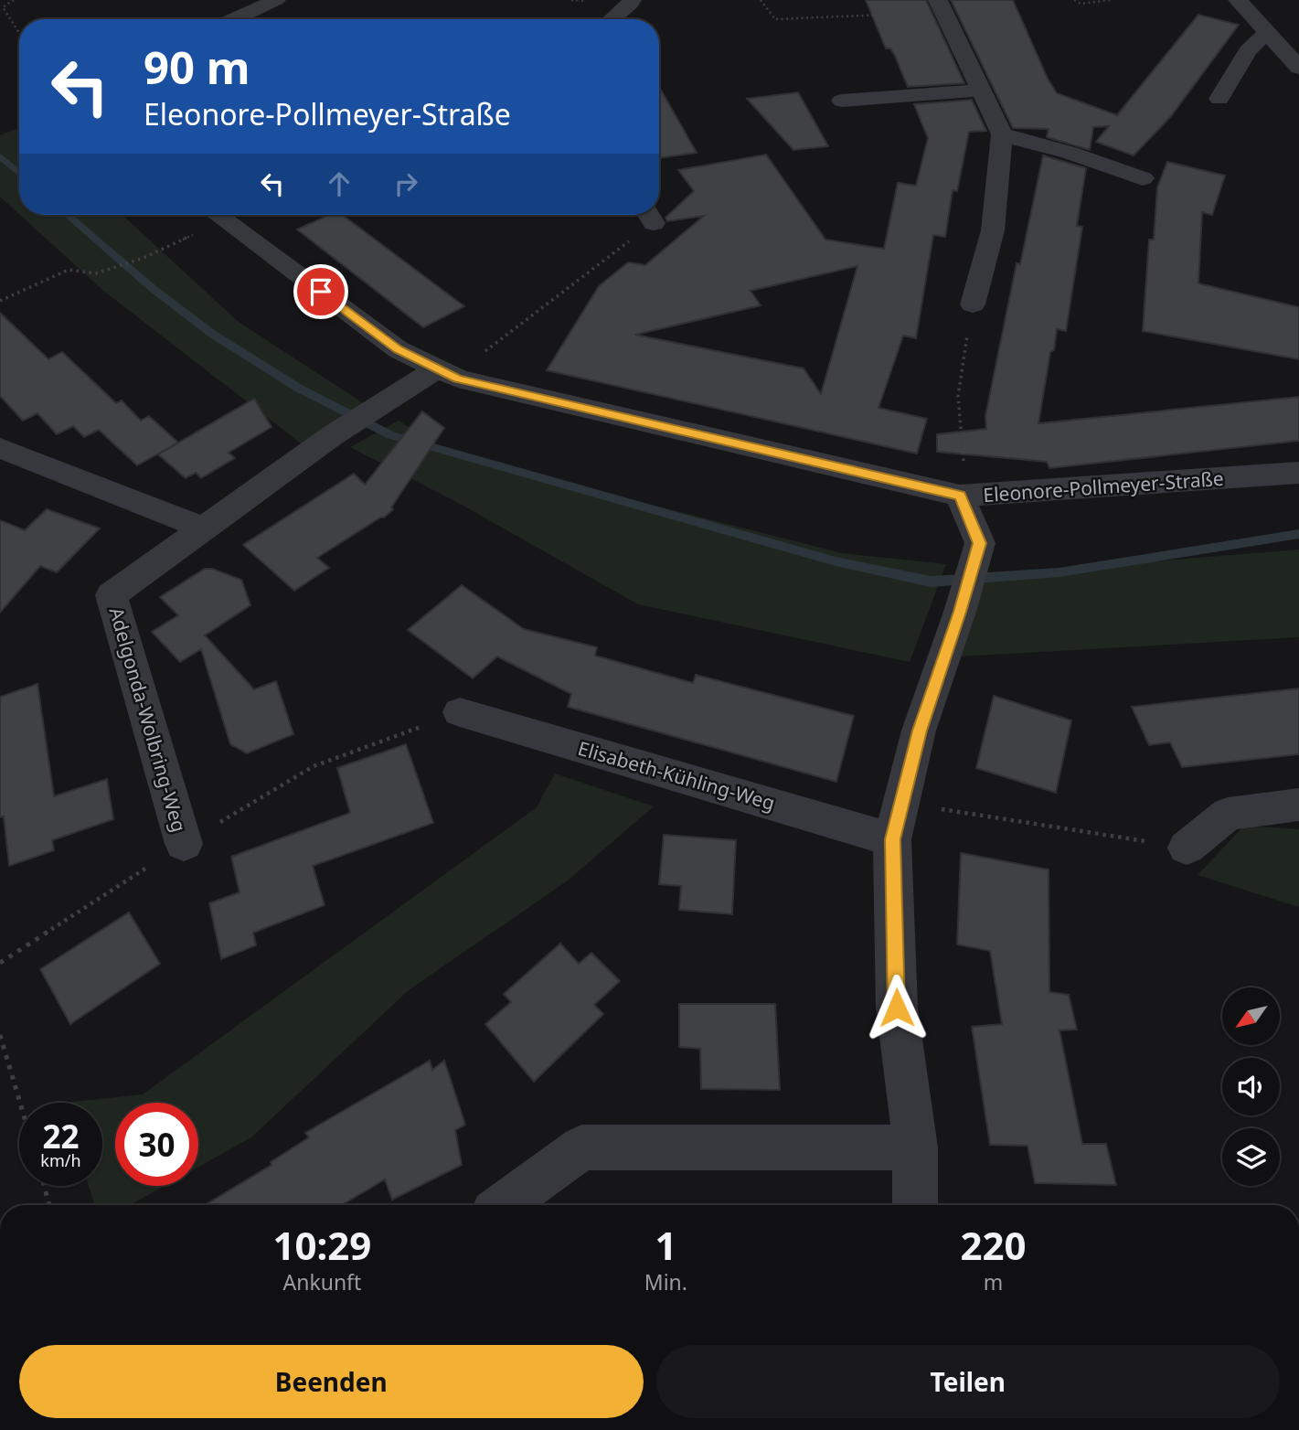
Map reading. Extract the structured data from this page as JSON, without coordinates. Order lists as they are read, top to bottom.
{
  "streets": {
    "street": ["Eleonore-Pollmeyer-Straße", "Adelgonda-Wolbring-Weg", "Elisabeth-Kühling-Weg"]
  },
  "crossings": [
    ["Eleonore-Pollmeyer-Straße", "Adelgonda-Wolbring-Weg"]
  ],
  "north": "bottom left",
  "page": {
    "turn": ["90 m", "Eleonore-Pollmeyer-Straße"],
    "speed": "22 km/h",
    "limit": "30",
    "eta": [
      "10:29",
      "Ankunft",
      "1",
      "Min.",
      "220",
      "m"
    ],
    "buttons": ["Beenden", "Teilen"]
  }
}
